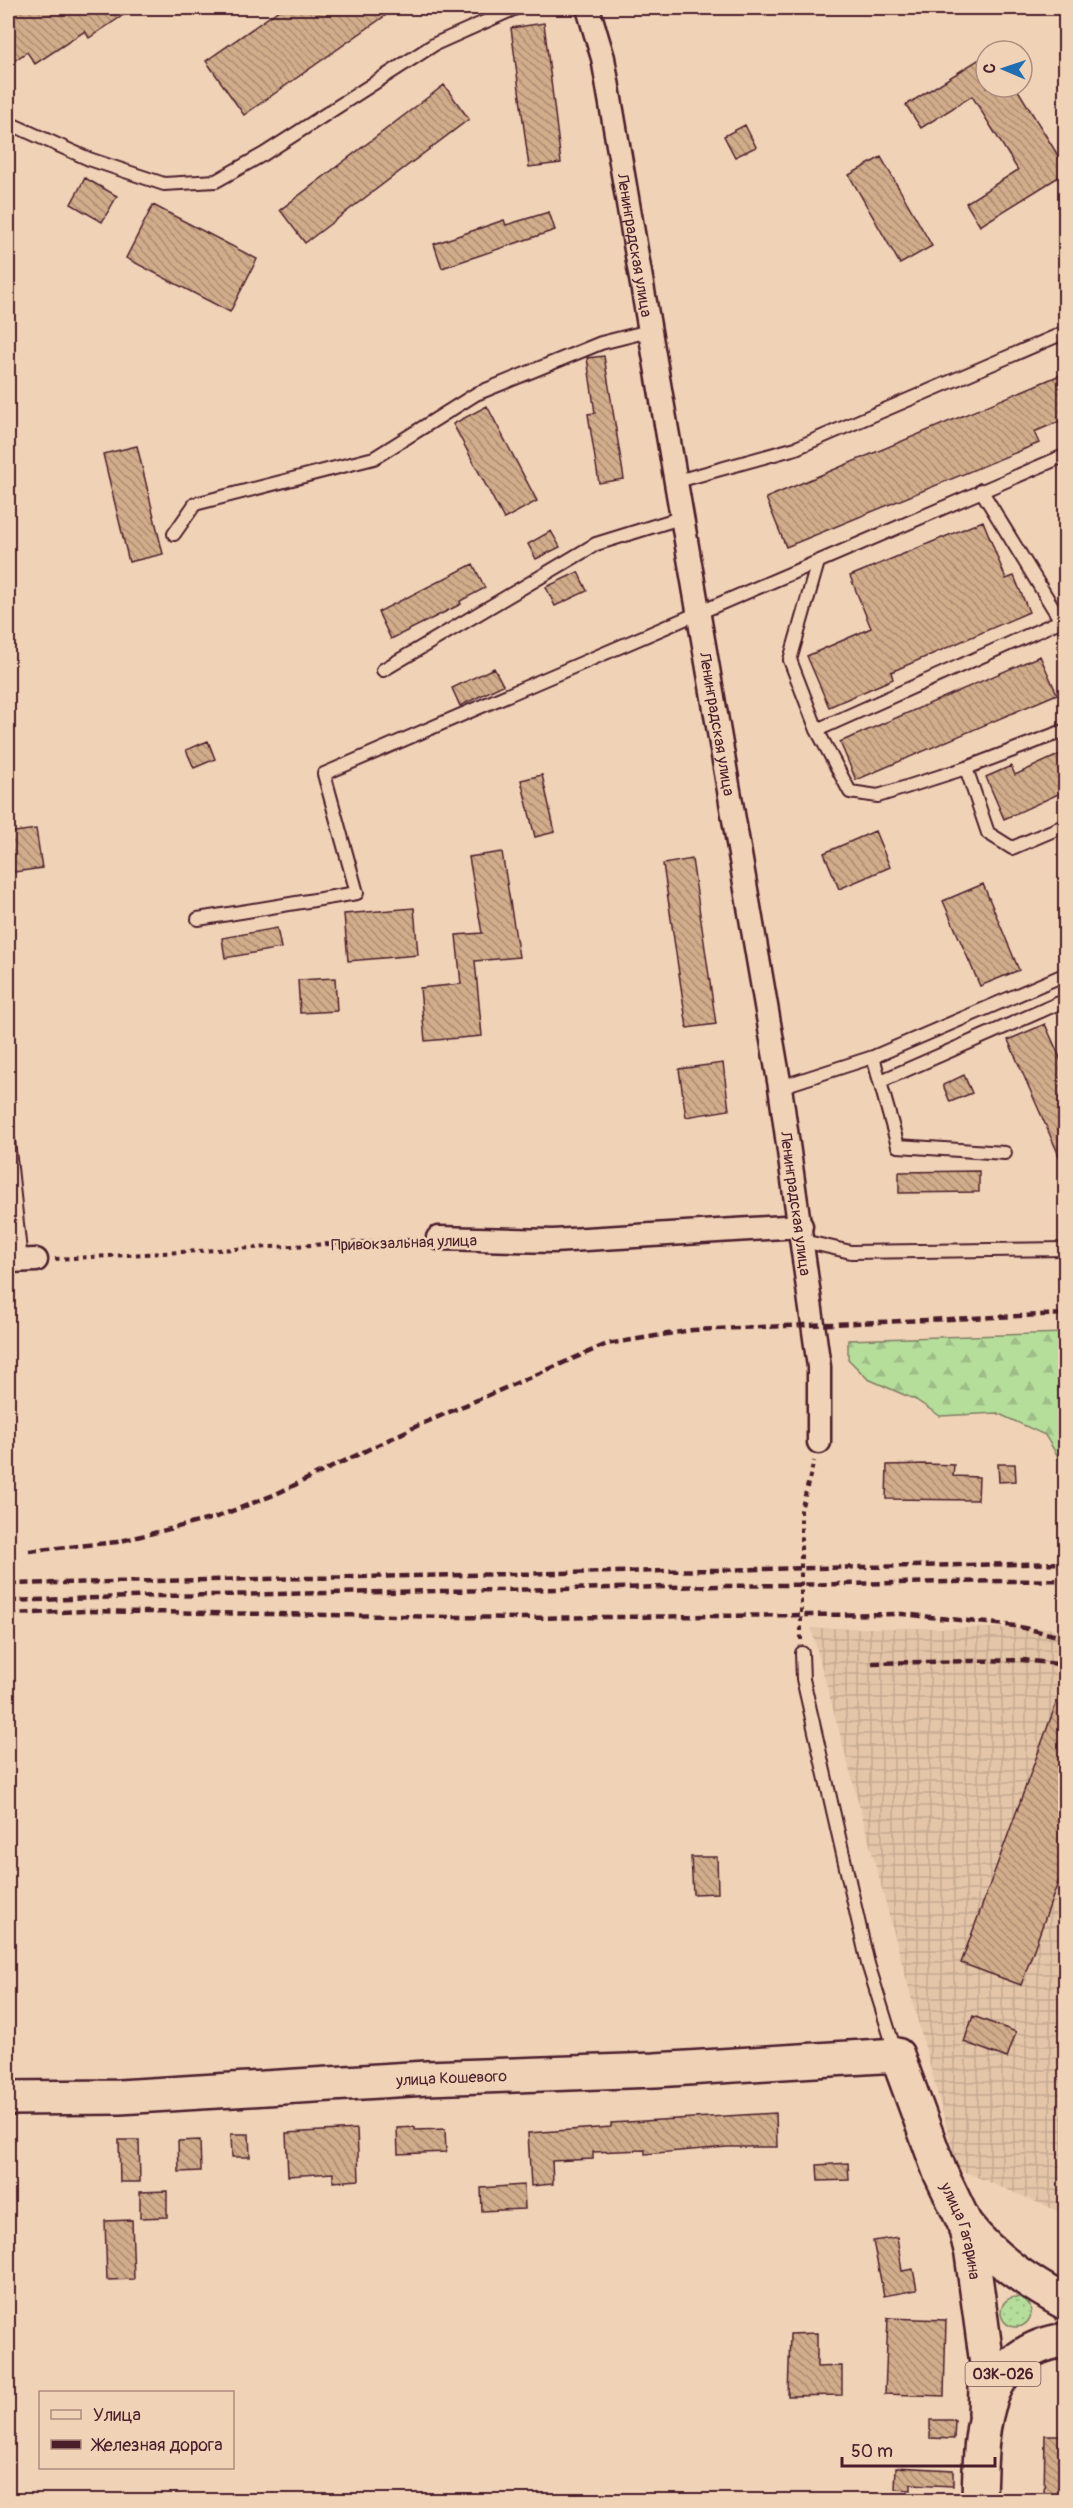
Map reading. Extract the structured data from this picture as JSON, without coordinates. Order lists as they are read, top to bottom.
{
  "streets": {
    "street": [
      "Ленинградская улица",
      "Привокзальная улица",
      "улица Кошевого",
      "улица Гагарина",
      "03К-026"
    ]
  },
  "crossings": [
    ["Ленинградская улица", "Привокзальная улица"],
    ["улица Кошевого", "улица Гагарина"]
  ],
  "legend": ["Улица", "Железная дорога"],
  "scale_bar": "50 m",
  "north": "left"
}
